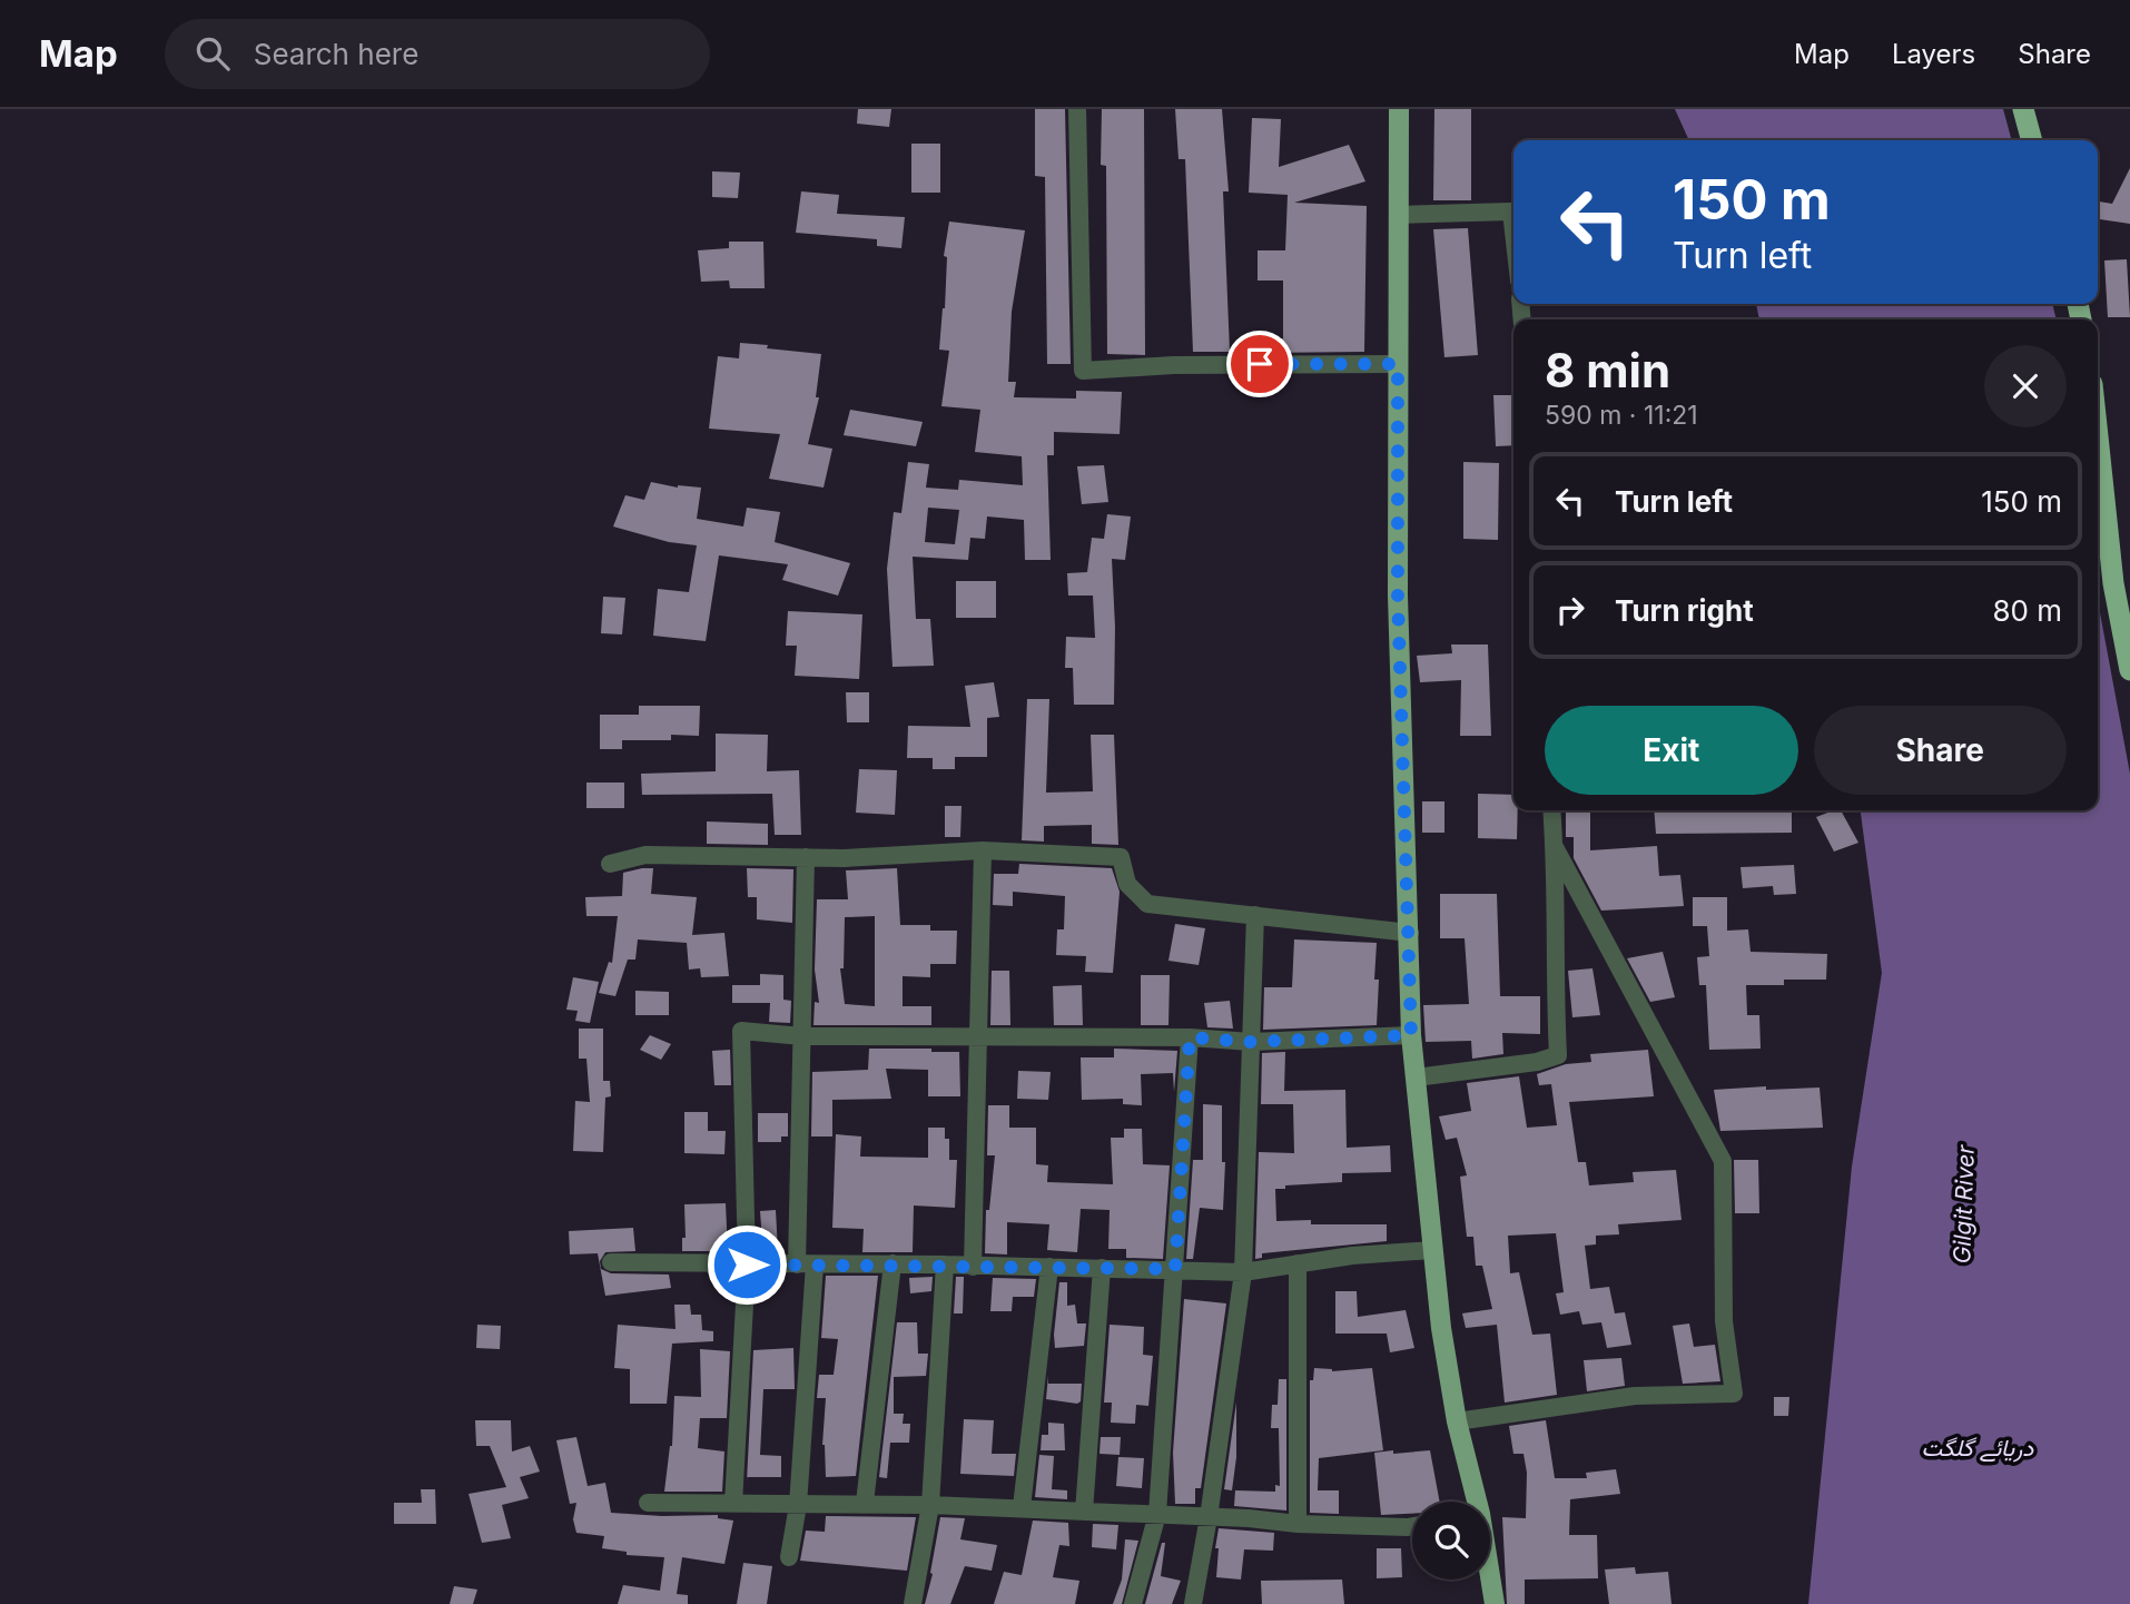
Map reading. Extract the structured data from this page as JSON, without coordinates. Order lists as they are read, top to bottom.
{
  "water": ["Gilgit River", "دریائے گلگت"],
  "page": {
    "header": "Map",
    "search": "Search here",
    "nav": ["Map", "Layers", "Share"],
    "turn": ["150 m", "Turn left"],
    "heading": ["8 min", "590 m · 11:21"],
    "list": [
      {
        "name": "Turn left",
        "value": "150 m"
      },
      {
        "name": "Turn right",
        "value": "80 m"
      }
    ],
    "buttons": ["Exit", "Share"]
  }
}
